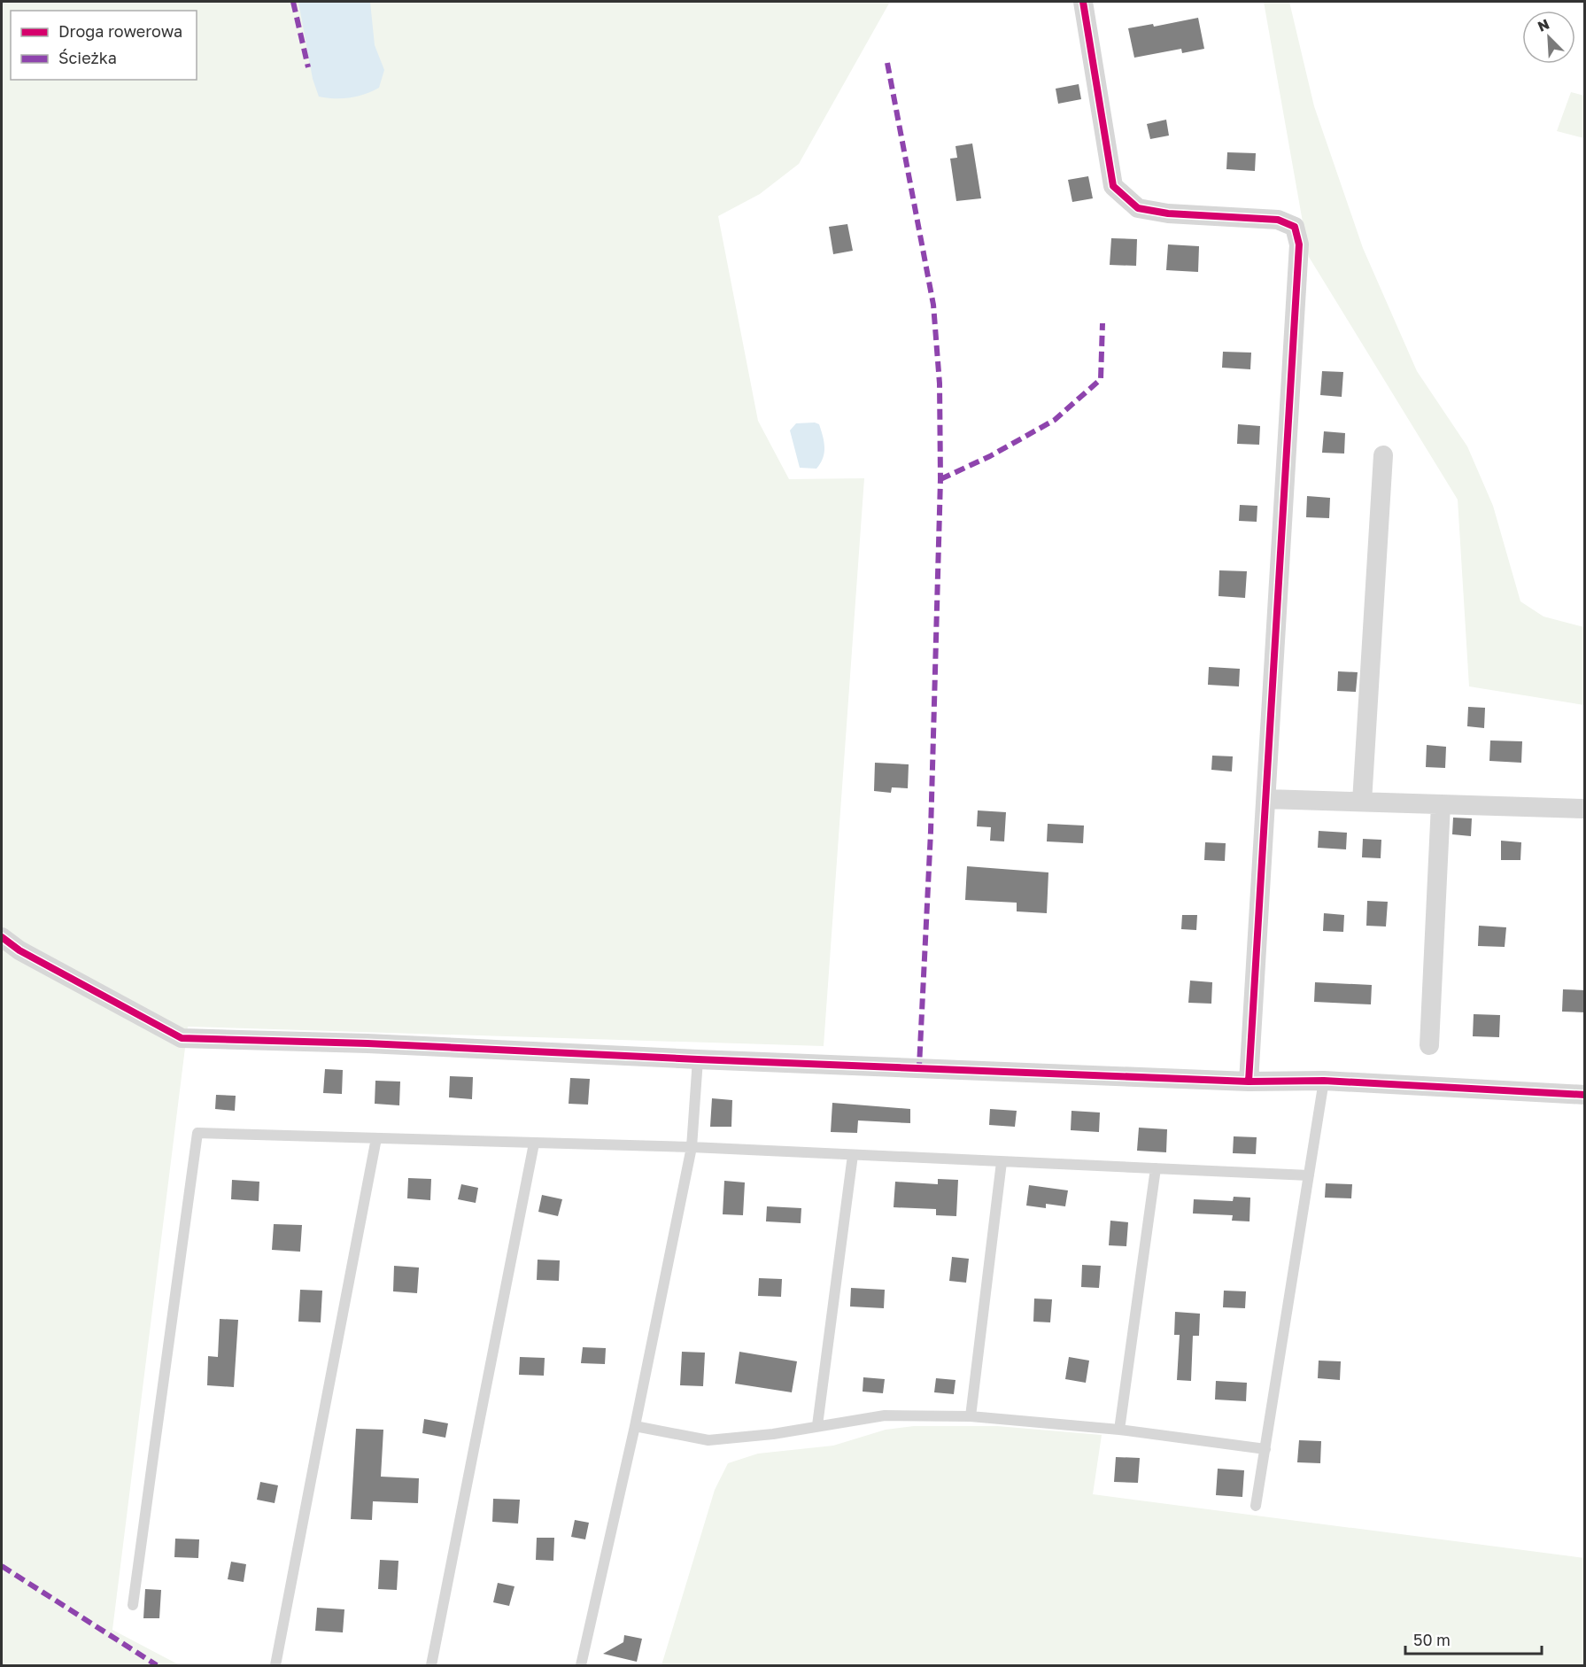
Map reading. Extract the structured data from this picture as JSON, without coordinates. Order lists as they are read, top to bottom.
{
  "legend": ["Droga rowerowa", "Ścieżka"],
  "scale_bar": "50 m",
  "north": "top left"
}
